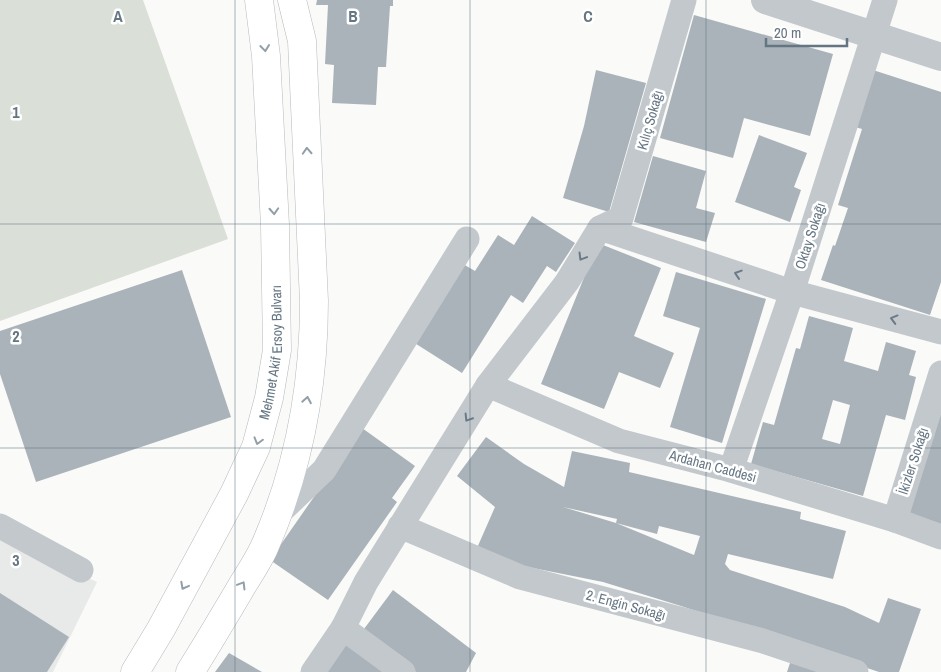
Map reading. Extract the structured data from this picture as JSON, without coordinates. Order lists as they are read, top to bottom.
{
  "streets": {
    "main road": ["Mehmet Akif Ersoy Bulvarı"],
    "street": [
      "Kılıç Sokağı",
      "Oktay Sokağı",
      "İkizler Sokağı",
      "Ardahan Caddesi",
      "2. Engin Sokağı"
    ]
  },
  "crossings": [
    ["Oktay Sokağı", "Ardahan Caddesi"],
    ["İkizler Sokağı", "Ardahan Caddesi"]
  ],
  "scale_bar": "20 m",
  "grid": {
    "columns": ["A", "B", "C"],
    "rows": ["1", "2", "3"]
  }
}
